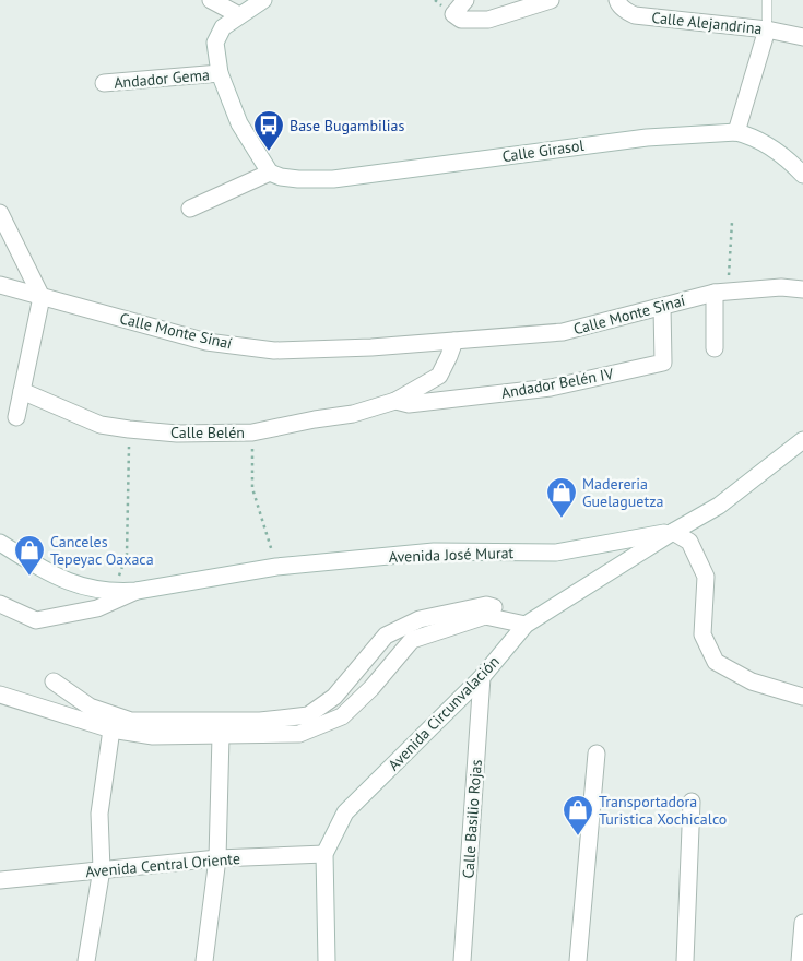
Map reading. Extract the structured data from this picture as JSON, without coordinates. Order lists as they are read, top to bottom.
{
  "streets": {
    "street": [
      "Calle Alejandrina",
      "Andador Gema",
      "Calle Girasol",
      "Calle Monte Sinaí",
      "Andador Belén IV",
      "Calle Belén",
      "Avenida José Murat",
      "Avenida Circunvalación",
      "Calle Basilio Rojas",
      "Avenida Central Oriente"
    ]
  },
  "crossings": [
    ["Calle Monte Sinaí", "Andador Belén IV"],
    ["Andador Belén IV", "Calle Belén"],
    ["Avenida José Murat", "Avenida Circunvalación"],
    ["Avenida Circunvalación", "Calle Basilio Rojas"],
    ["Avenida Circunvalación", "Avenida Central Oriente"]
  ],
  "places": {
    "bus stop": ["Base Bugambilias"],
    "shop": ["Madereria Guelaguetza", "Canceles Tepeyac Oaxaca", "Transportadora Turistica Xochicalco"]
  }
}
